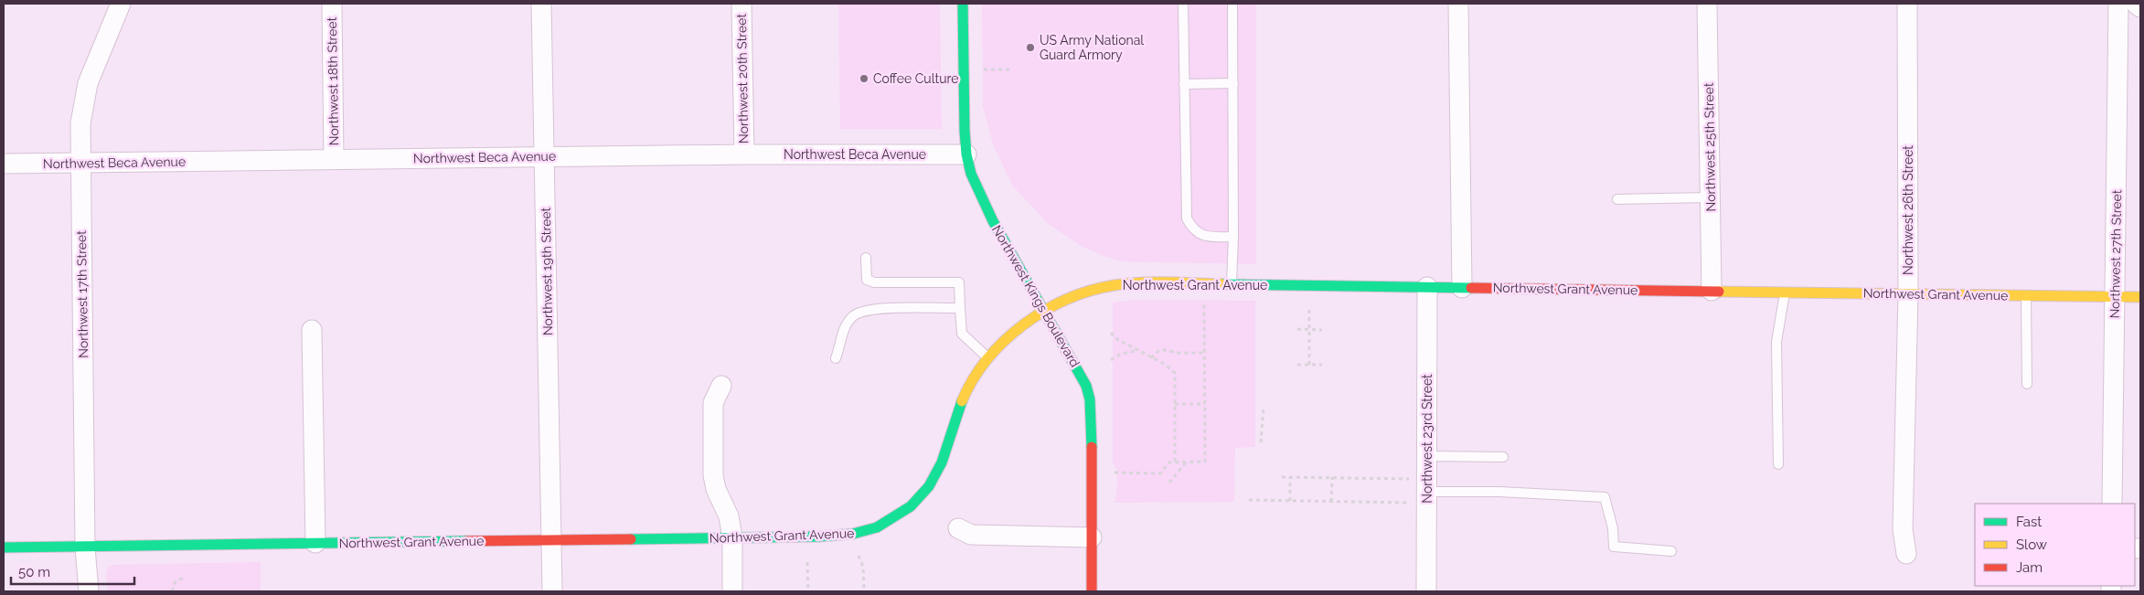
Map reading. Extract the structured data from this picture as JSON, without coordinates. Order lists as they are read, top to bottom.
{
  "streets": {
    "main road": ["Northwest Grant Avenue", "Northwest Kings Boulevard"],
    "street": [
      "Northwest 20th Street",
      "Northwest 18th Street",
      "Northwest 25th Street",
      "Northwest Beca Avenue",
      "Northwest 26th Street",
      "Northwest 27th Street",
      "Northwest 19th Street",
      "Northwest 17th Street",
      "Northwest 23rd Street"
    ]
  },
  "crossings": [
    ["Northwest 20th Street", "Northwest Beca Avenue"],
    ["Northwest 18th Street", "Northwest Beca Avenue"],
    ["Northwest 25th Street", "Northwest Grant Avenue"],
    ["Northwest Beca Avenue", "Northwest 19th Street"],
    ["Northwest Beca Avenue", "Northwest 17th Street"],
    ["Northwest Beca Avenue", "Northwest Kings Boulevard"],
    ["Northwest 26th Street", "Northwest Grant Avenue"],
    ["Northwest 27th Street", "Northwest Grant Avenue"],
    ["Northwest 19th Street", "Northwest Grant Avenue"],
    ["Northwest Grant Avenue", "Northwest 17th Street"],
    ["Northwest Grant Avenue", "Northwest Kings Boulevard"],
    ["Northwest Grant Avenue", "Northwest 23rd Street"]
  ],
  "places": ["US Army National Guard Armory", "Coffee Culture"],
  "legend": ["Fast", "Slow", "Jam"],
  "scale_bar": "50 m"
}
